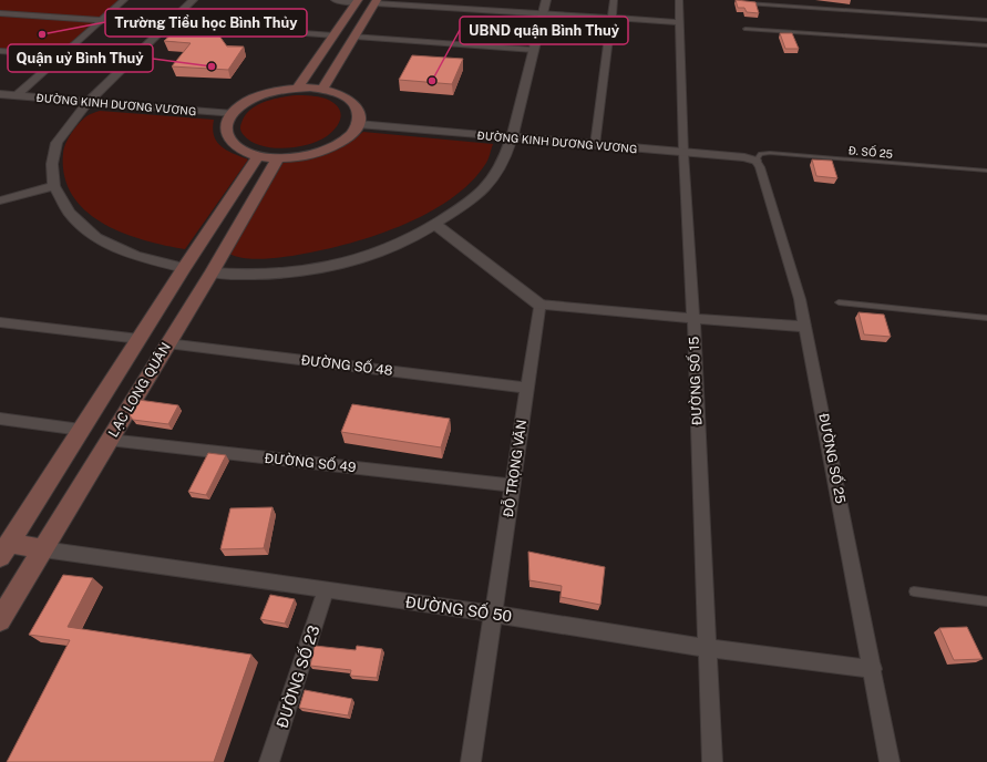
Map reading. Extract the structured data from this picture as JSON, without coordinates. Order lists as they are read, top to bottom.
{
  "streets": {
    "main road": ["LẠC LONG QUÂN"],
    "street": [
      "ĐƯỜNG KINH DƯƠNG VƯƠNG",
      "ĐƯỜNG SỐ 48",
      "ĐƯỜNG SỐ 15",
      "ĐƯỜNG SỐ 25",
      "ĐƯỜNG SỐ 49",
      "ĐỖ TRỌNG VĂN",
      "ĐƯỜNG SỐ 50",
      "ĐƯỜNG SỐ 23"
    ],
    "lane": ["Đ. SỐ 25"]
  },
  "crossings": [
    ["ĐƯỜNG KINH DƯƠNG VƯƠNG", "Đ. SỐ 25"],
    ["ĐƯỜNG KINH DƯƠNG VƯƠNG", "ĐƯỜNG SỐ 15"],
    ["ĐƯỜNG KINH DƯƠNG VƯƠNG", "ĐƯỜNG SỐ 25"],
    ["Đ. SỐ 25", "ĐƯỜNG SỐ 25"],
    ["ĐƯỜNG SỐ 48", "LẠC LONG QUÂN"],
    ["ĐƯỜNG SỐ 48", "ĐỖ TRỌNG VĂN"],
    ["ĐƯỜNG SỐ 15", "ĐƯỜNG SỐ 50"],
    ["LẠC LONG QUÂN", "ĐƯỜNG SỐ 49"],
    ["LẠC LONG QUÂN", "ĐƯỜNG SỐ 50"],
    ["ĐƯỜNG SỐ 25", "ĐƯỜNG SỐ 50"],
    ["ĐƯỜNG SỐ 49", "ĐỖ TRỌNG VĂN"],
    ["ĐỖ TRỌNG VĂN", "ĐƯỜNG SỐ 50"],
    ["ĐƯỜNG SỐ 50", "ĐƯỜNG SỐ 23"]
  ],
  "places": ["Trường Tiểu học Bình Thủy", "Quận uỷ Bình Thuỷ", "UBND quận Bình Thuỷ"]
}
